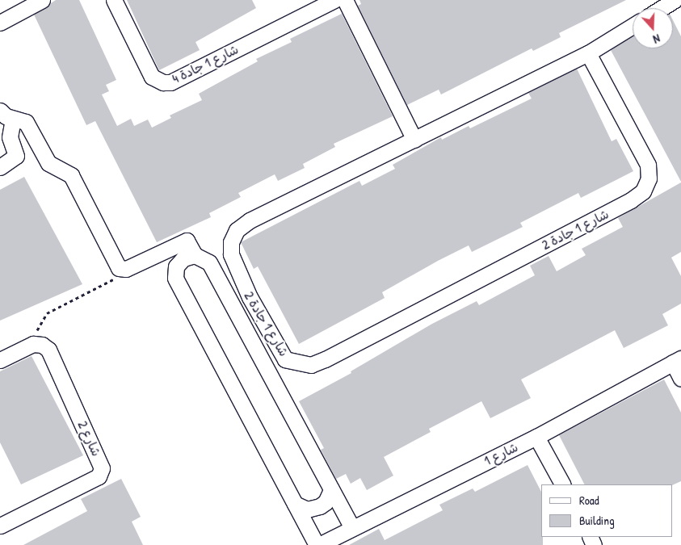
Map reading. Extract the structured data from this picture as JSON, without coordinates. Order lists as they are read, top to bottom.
{
  "streets": {
    "street": [
      "شارع 1 جادة 4",
      "شارع 1 جادة 2",
      "شارع 2",
      "شارع 1"
    ]
  },
  "legend": ["Road", "Building"],
  "north": "bottom"
}
